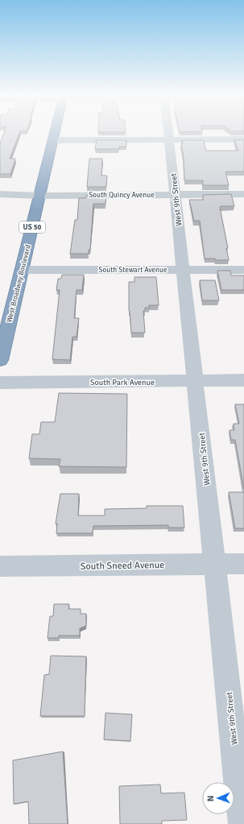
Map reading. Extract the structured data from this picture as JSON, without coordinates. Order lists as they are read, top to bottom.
{
  "streets": {
    "highway": ["US 50", "West Broadway Boulevard"],
    "street": [
      "South Quincy Avenue",
      "West 9th Street",
      "South Stewart Avenue",
      "South Park Avenue",
      "South Sneed Avenue"
    ]
  },
  "crossings": [
    ["South Quincy Avenue", "West 9th Street"],
    ["South Quincy Avenue", "West Broadway Boulevard"],
    ["West 9th Street", "South Stewart Avenue"],
    ["West 9th Street", "South Park Avenue"],
    ["West 9th Street", "South Sneed Avenue"],
    ["South Stewart Avenue", "West Broadway Boulevard"]
  ],
  "north": "left"
}
